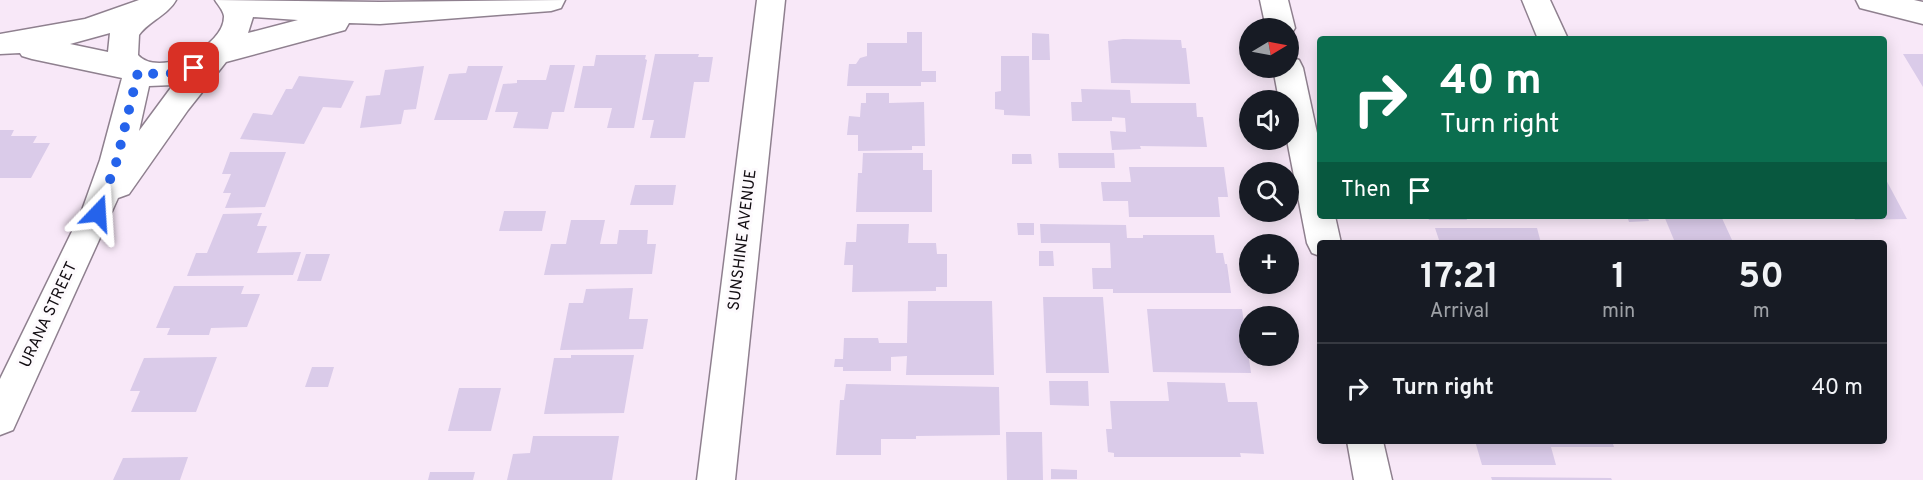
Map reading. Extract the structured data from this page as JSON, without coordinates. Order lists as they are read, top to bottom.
{
  "streets": {
    "street": ["SUNSHINE AVENUE", "URANA STREET"]
  },
  "north": "right",
  "page": {
    "map_buttons": ["+", "−"],
    "turn": ["40 m", "Turn right"],
    "then": "Then",
    "eta": [
      "17:21",
      "Arrival",
      "1",
      "min",
      "50",
      "m"
    ],
    "list": [
      {
        "name": "Turn right",
        "value": "40 m"
      }
    ]
  }
}
